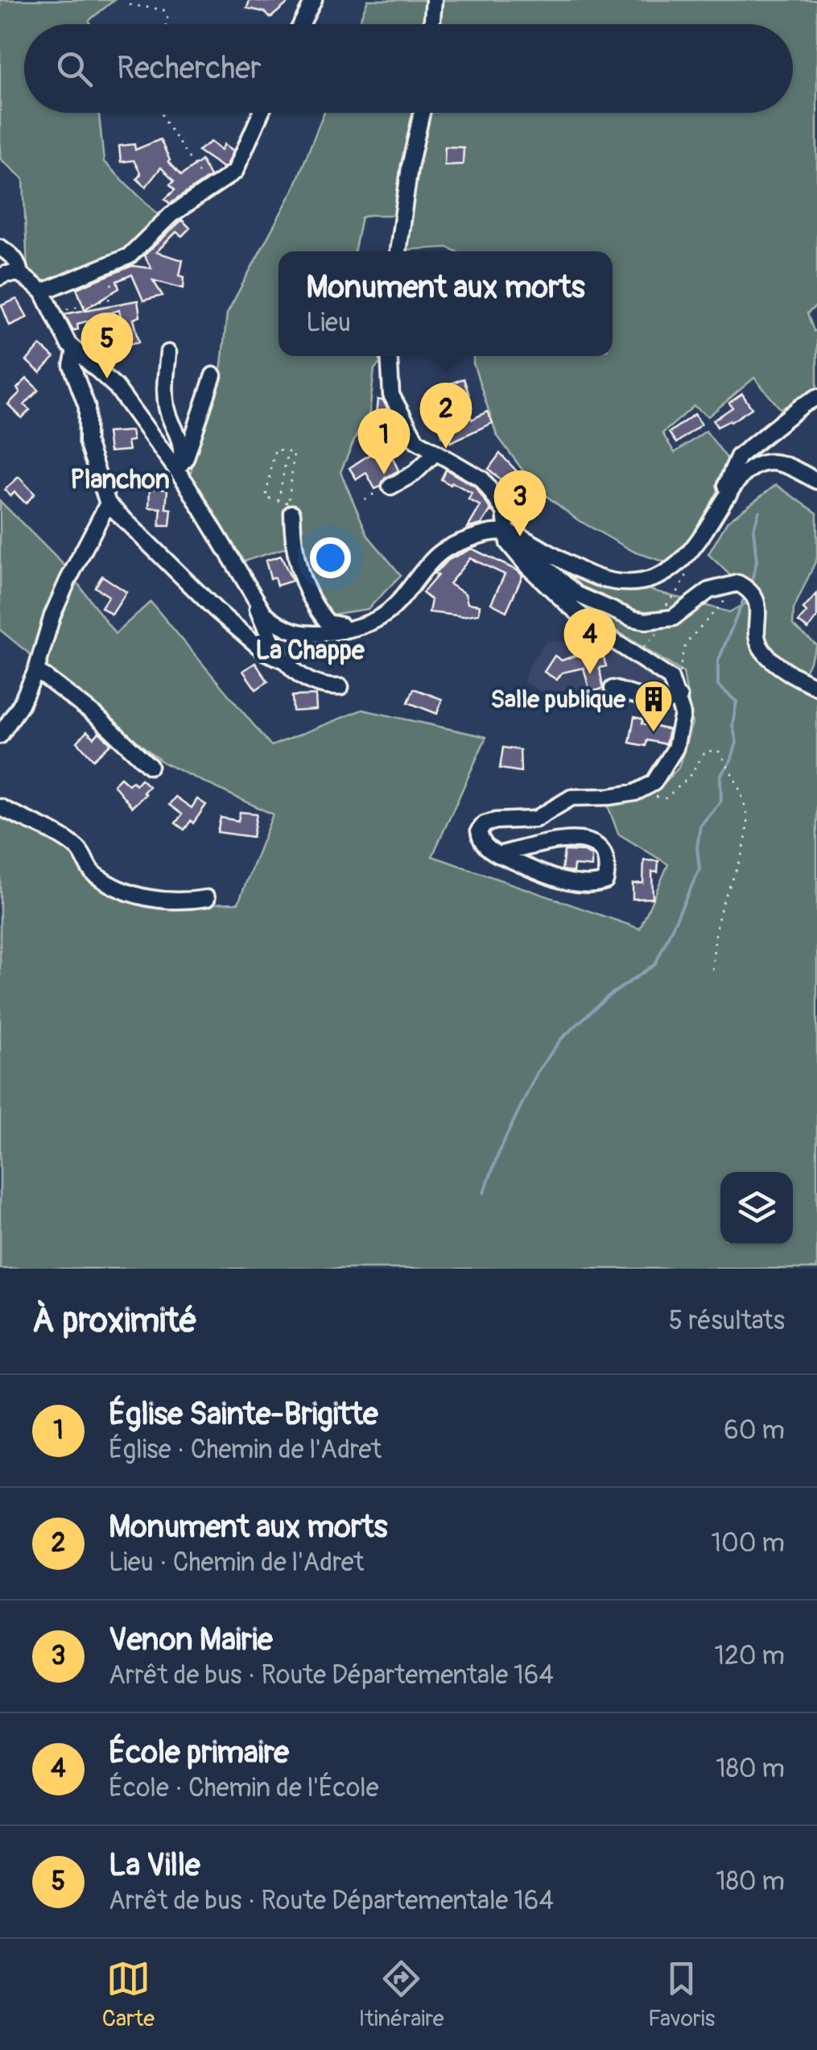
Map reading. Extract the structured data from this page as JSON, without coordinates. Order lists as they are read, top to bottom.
{
  "districts": ["Planchon", "La Chappe"],
  "places": {
    "building": ["Salle publique"]
  },
  "page": {
    "search": "Rechercher",
    "popup": ["Monument aux morts", "Lieu"],
    "pins": [
      "5",
      "2",
      "1",
      "3",
      "4"
    ],
    "heading": ["À proximité", "5 résultats"],
    "list": [
      {
        "mark": "1",
        "name": "Église Sainte-Brigitte",
        "note": "Église · Chemin de l'Adret",
        "value": "60 m"
      },
      {
        "mark": "2",
        "name": "Monument aux morts",
        "note": "Lieu · Chemin de l'Adret",
        "value": "100 m"
      },
      {
        "mark": "3",
        "name": "Venon Mairie",
        "note": "Arrêt de bus · Route Départementale 164",
        "value": "120 m"
      },
      {
        "mark": "4",
        "name": "École primaire",
        "note": "École · Chemin de l'École",
        "value": "180 m"
      },
      {
        "mark": "5",
        "name": "La Ville",
        "note": "Arrêt de bus · Route Départementale 164",
        "value": "180 m"
      }
    ],
    "nav": ["Carte", "Itinéraire", "Favoris"]
  }
}
